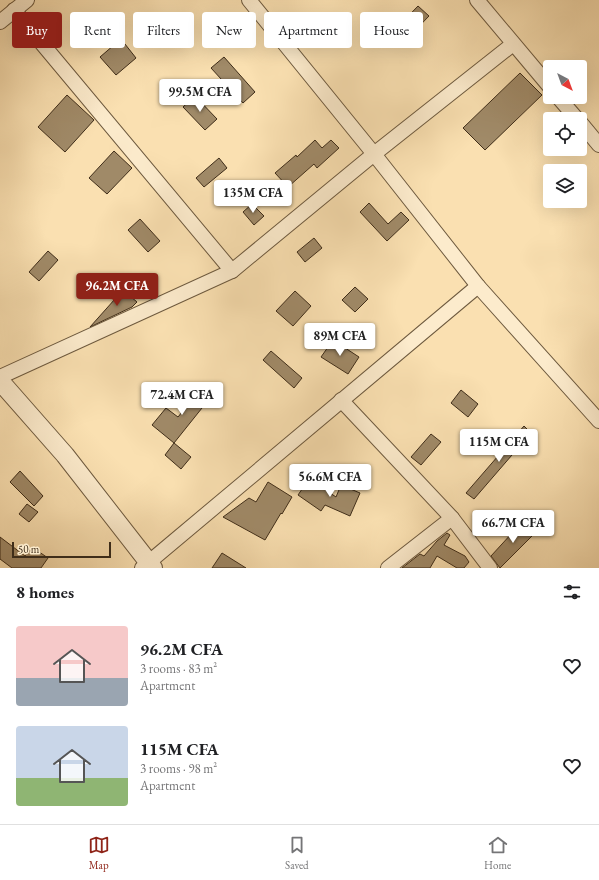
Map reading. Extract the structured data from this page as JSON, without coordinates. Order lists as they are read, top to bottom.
{
  "scale_bar": "50 m",
  "north": "bottom right",
  "page": {
    "chip": [
      "Buy",
      "Rent",
      "Filters",
      "New",
      "Apartment",
      "House"
    ],
    "price": [
      "99.5M CFA",
      "135M CFA",
      "96.2M CFA",
      "89M CFA",
      "72.4M CFA",
      "115M CFA",
      "56.6M CFA",
      "66.7M CFA"
    ],
    "scale": "50 m",
    "heading": "8 homes",
    "list": [
      {
        "name": "96.2M CFA",
        "note": "3 rooms · 83 m² · Apartment"
      },
      {
        "name": "115M CFA",
        "note": "3 rooms · 98 m² · Apartment"
      }
    ],
    "tabs": ["Map", "Saved", "Home"]
  }
}
